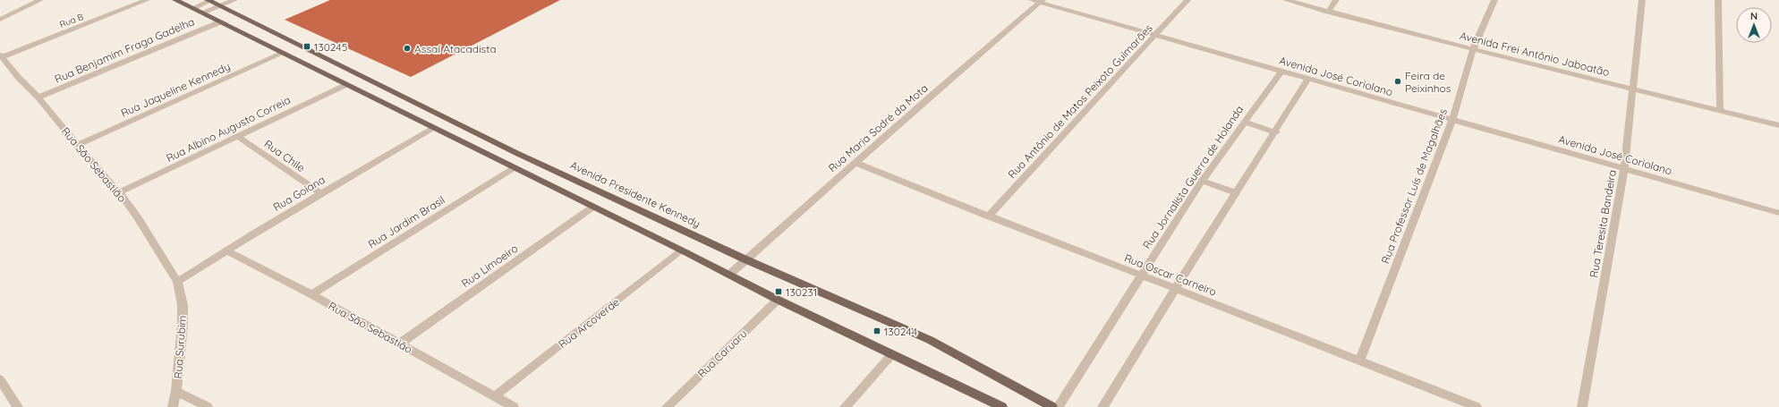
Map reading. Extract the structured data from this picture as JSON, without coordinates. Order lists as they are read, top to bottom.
{
  "streets": {
    "main road": ["Avenida Presidente Kennedy"],
    "street": [
      "Rua B",
      "Rua Benjamim Fraga Gadelha",
      "Avenida Frei Antônio Jaboatão",
      "Avenida José Coriolano",
      "Rua Jaqueline Kennedy",
      "Rua Antônio de Matos Peixoto Guimarães",
      "Rua Maria Sodré da Mota",
      "Rua Albino Augusto Correia",
      "Rua Chile",
      "Rua São Sebastião",
      "Rua Jornalista Guerra de Holanda",
      "Rua Professor Luís de Magalhães",
      "Rua Goiana",
      "Rua Jardim Brasil",
      "Rua Teresita Bandeira",
      "Rua Limoeiro",
      "Rua Oscar Carneiro",
      "Rua Arcoverde",
      "Rua Surubim",
      "Rua Caruaru"
    ]
  },
  "crossings": [
    ["Rua B", "Rua São Sebastião"],
    ["Rua Benjamim Fraga Gadelha", "Rua São Sebastião"],
    ["Avenida Frei Antônio Jaboatão", "Rua Professor Luís de Magalhães"],
    ["Avenida Frei Antônio Jaboatão", "Rua Teresita Bandeira"],
    ["Avenida José Coriolano", "Rua Antônio de Matos Peixoto Guimarães"],
    ["Avenida José Coriolano", "Rua Maria Sodré da Mota"],
    ["Avenida José Coriolano", "Rua Jornalista Guerra de Holanda"],
    ["Avenida José Coriolano", "Rua Professor Luís de Magalhães"],
    ["Avenida José Coriolano", "Rua Teresita Bandeira"],
    ["Rua Jaqueline Kennedy", "Rua São Sebastião"],
    ["Rua Antônio de Matos Peixoto Guimarães", "Rua Oscar Carneiro"],
    ["Rua Maria Sodré da Mota", "Avenida Presidente Kennedy"],
    ["Rua Maria Sodré da Mota", "Rua Oscar Carneiro"],
    ["Rua Albino Augusto Correia", "Rua Chile"],
    ["Rua Albino Augusto Correia", "Rua São Sebastião"],
    ["Rua Chile", "Rua Goiana"],
    ["Rua São Sebastião", "Rua Goiana"],
    ["Rua São Sebastião", "Rua Jardim Brasil"],
    ["Rua São Sebastião", "Rua Limoeiro"],
    ["Rua São Sebastião", "Rua Arcoverde"],
    ["Rua São Sebastião", "Rua Surubim"],
    ["Rua Jornalista Guerra de Holanda", "Rua Oscar Carneiro"],
    ["Rua Professor Luís de Magalhães", "Rua Oscar Carneiro"],
    ["Rua Goiana", "Rua Surubim"]
  ],
  "places": {
    "transit": ["130245", "130231", "130244"],
    "other": ["Assaí Atacadista", "Feira de Peixinhos"]
  },
  "north": "top"
}
